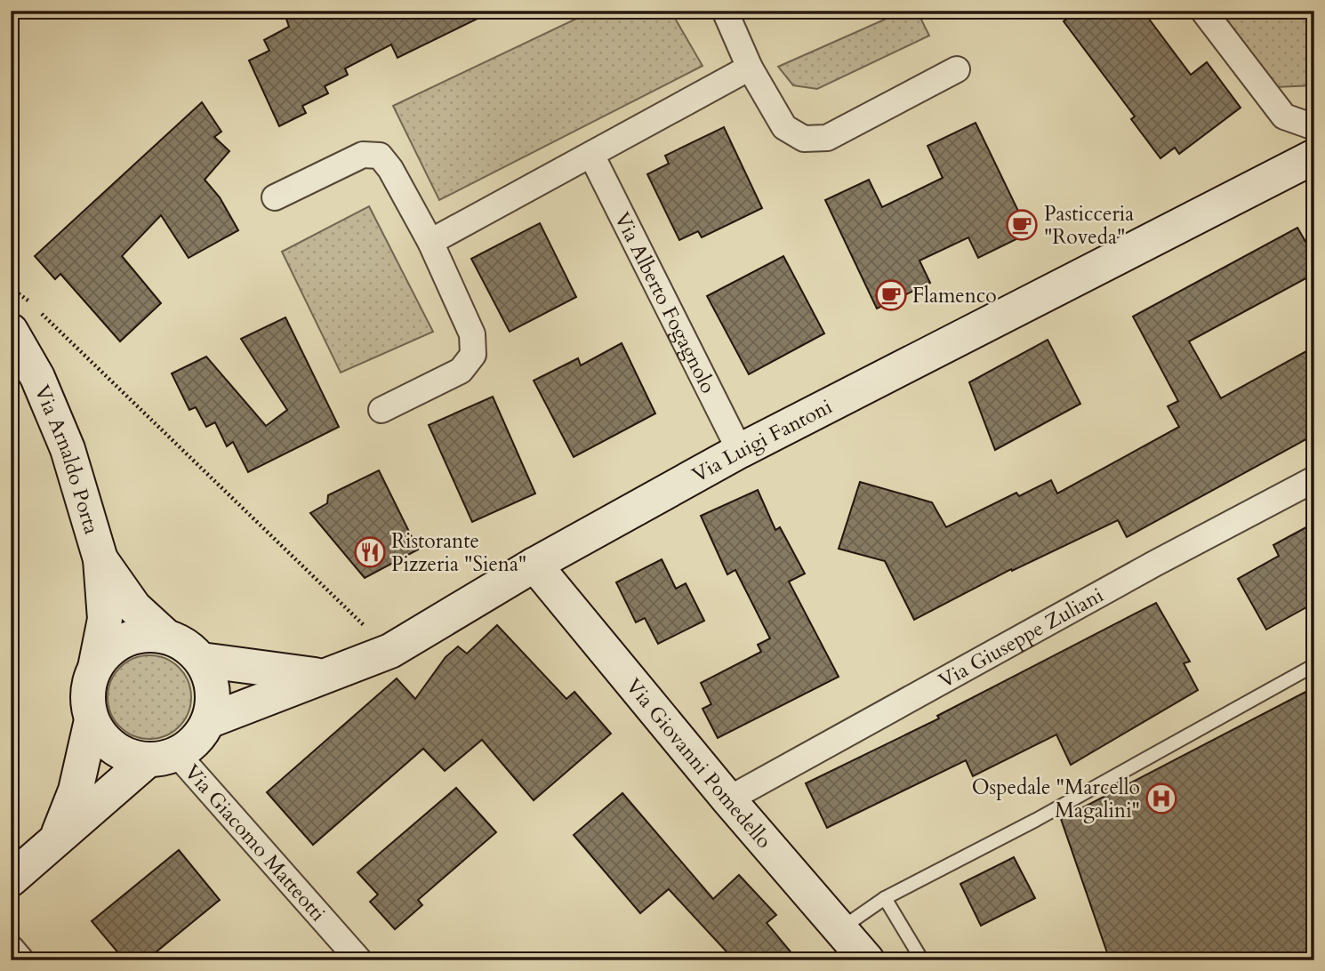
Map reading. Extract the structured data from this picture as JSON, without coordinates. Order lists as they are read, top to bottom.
{
  "streets": {
    "street": [
      "Via Alberto Fogagnolo",
      "Via Luigi Fantoni",
      "Via Arnaldo Porta",
      "Via Giuseppe Zuliani",
      "Via Giovanni Pomedello",
      "Via Giacomo Matteotti"
    ]
  },
  "crossings": [
    ["Via Alberto Fogagnolo", "Via Luigi Fantoni"],
    ["Via Luigi Fantoni", "Via Arnaldo Porta"],
    ["Via Luigi Fantoni", "Via Giovanni Pomedello"],
    ["Via Luigi Fantoni", "Via Giacomo Matteotti"],
    ["Via Arnaldo Porta", "Via Giacomo Matteotti"],
    ["Via Giuseppe Zuliani", "Via Giovanni Pomedello"]
  ],
  "places": {
    "cafe": ["Pasticceria \"Roveda\"", "Flamenco"],
    "restaurant": ["Ristorante Pizzeria \"Siena\""],
    "hospital": ["Ospedale \"Marcello Magalini\""]
  }
}
